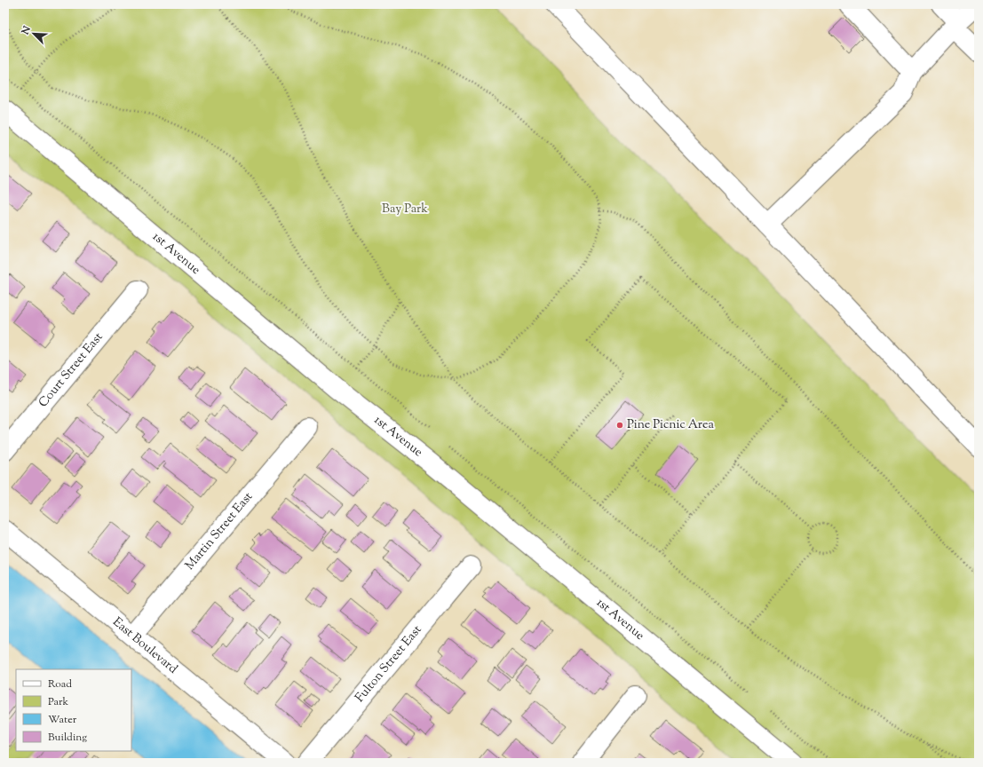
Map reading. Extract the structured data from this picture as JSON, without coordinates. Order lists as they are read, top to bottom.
{
  "streets": {
    "street": [
      "1st Avenue",
      "Court Street East",
      "Martin Street East",
      "East Boulevard",
      "Fulton Street East"
    ]
  },
  "crossings": [
    ["Martin Street East", "East Boulevard"]
  ],
  "parks": ["Bay Park"],
  "places": ["Pine Picnic Area"],
  "legend": [
    "Road",
    "Park",
    "Water",
    "Building"
  ],
  "north": "top left"
}
